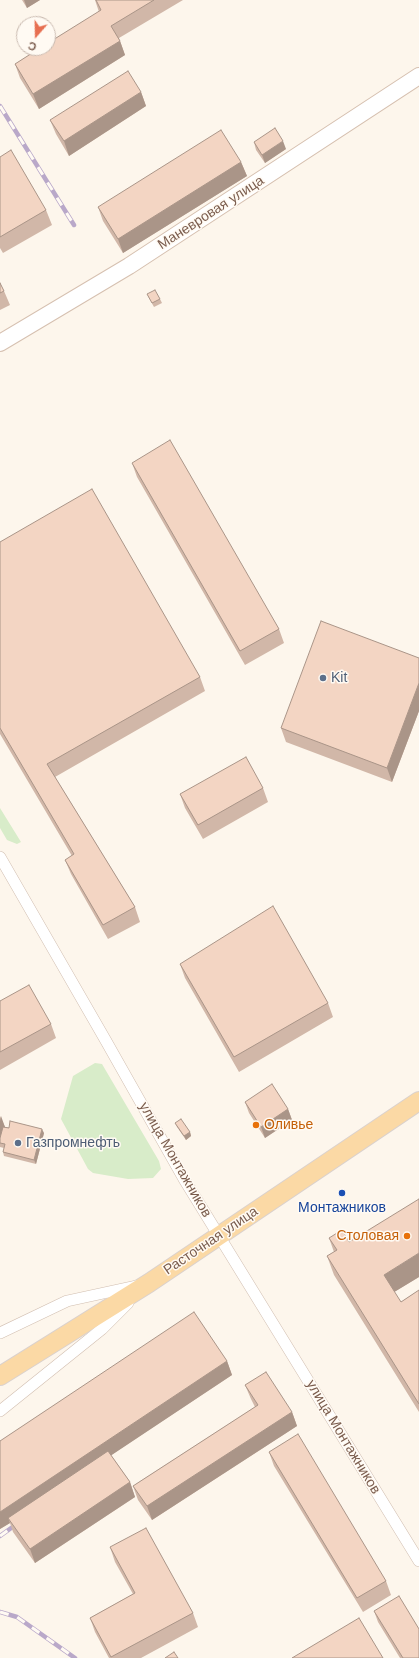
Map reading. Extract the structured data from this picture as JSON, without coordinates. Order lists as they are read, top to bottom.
{
  "streets": {
    "main road": ["Маневровая улица", "Расточная улица"],
    "street": ["улица Монтажников"]
  },
  "crossings": [
    ["улица Монтажников", "Расточная улица"]
  ],
  "places": [
    "Kit",
    "Оливье",
    "Газпромнефть",
    "Монтажников",
    "Столовая"
  ],
  "north": "bottom"
}
